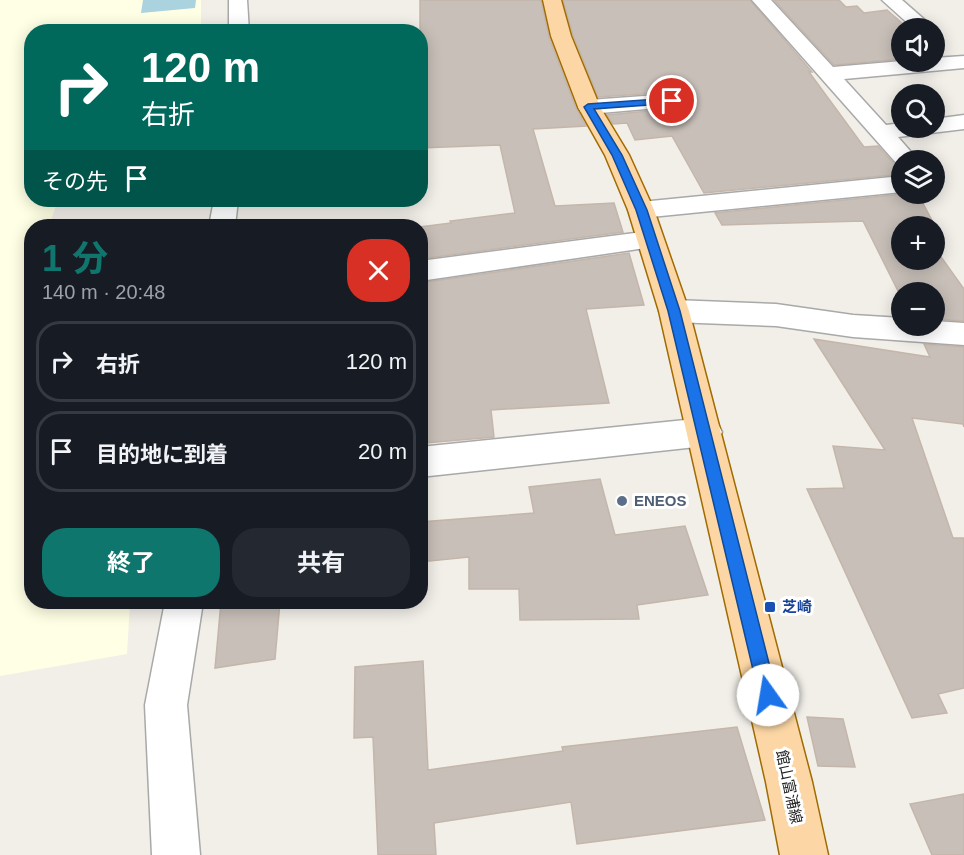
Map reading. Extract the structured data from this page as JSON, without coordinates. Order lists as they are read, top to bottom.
{
  "streets": {
    "main road": ["館山富浦線"]
  },
  "places": {
    "other": ["ENEOS"],
    "transit": ["芝崎"]
  },
  "page": {
    "map_buttons": ["+", "−"],
    "turn": ["120 m", "右折"],
    "then": "その先",
    "heading": ["1 分", "140 m · 20:48"],
    "list": [
      {
        "name": "右折",
        "value": "120 m"
      },
      {
        "name": "目的地に到着",
        "value": "20 m"
      }
    ],
    "buttons": ["終了", "共有"]
  }
}
